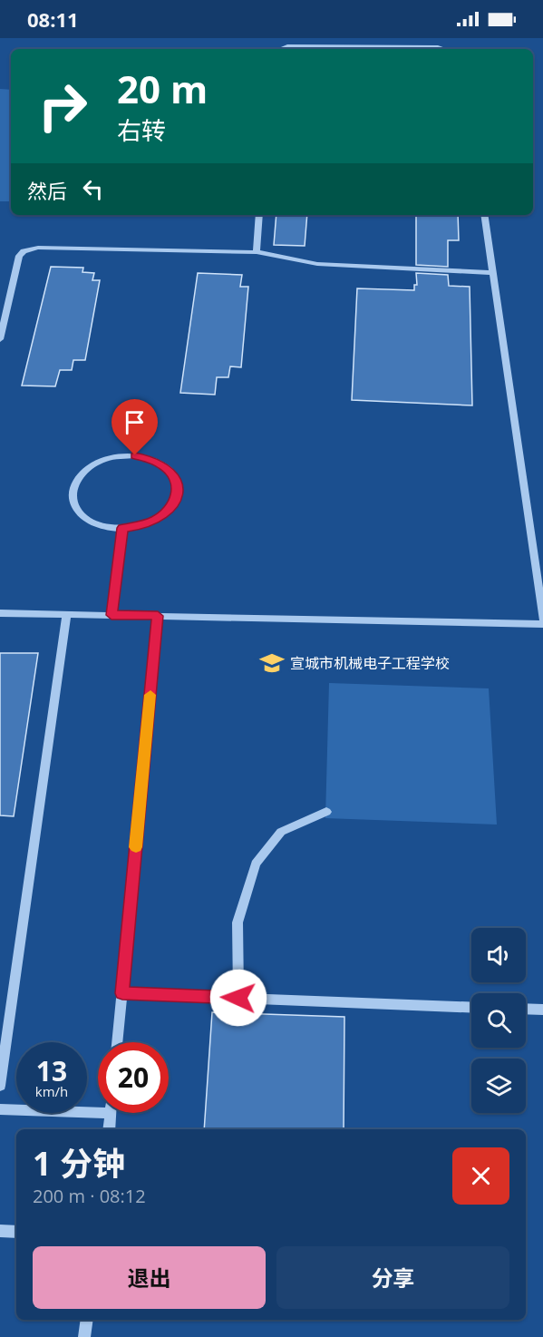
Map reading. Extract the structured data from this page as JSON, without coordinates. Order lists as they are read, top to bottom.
{
  "places": {
    "school or university": ["宣城市机械电子工程学校"]
  },
  "page": {
    "status": "08:11",
    "turn": ["20 m", "右转"],
    "then": "然后",
    "speed": "13 km/h",
    "limit": "20",
    "heading": ["1 分钟", "200 m · 08:12"],
    "buttons": ["退出", "分享"]
  }
}
